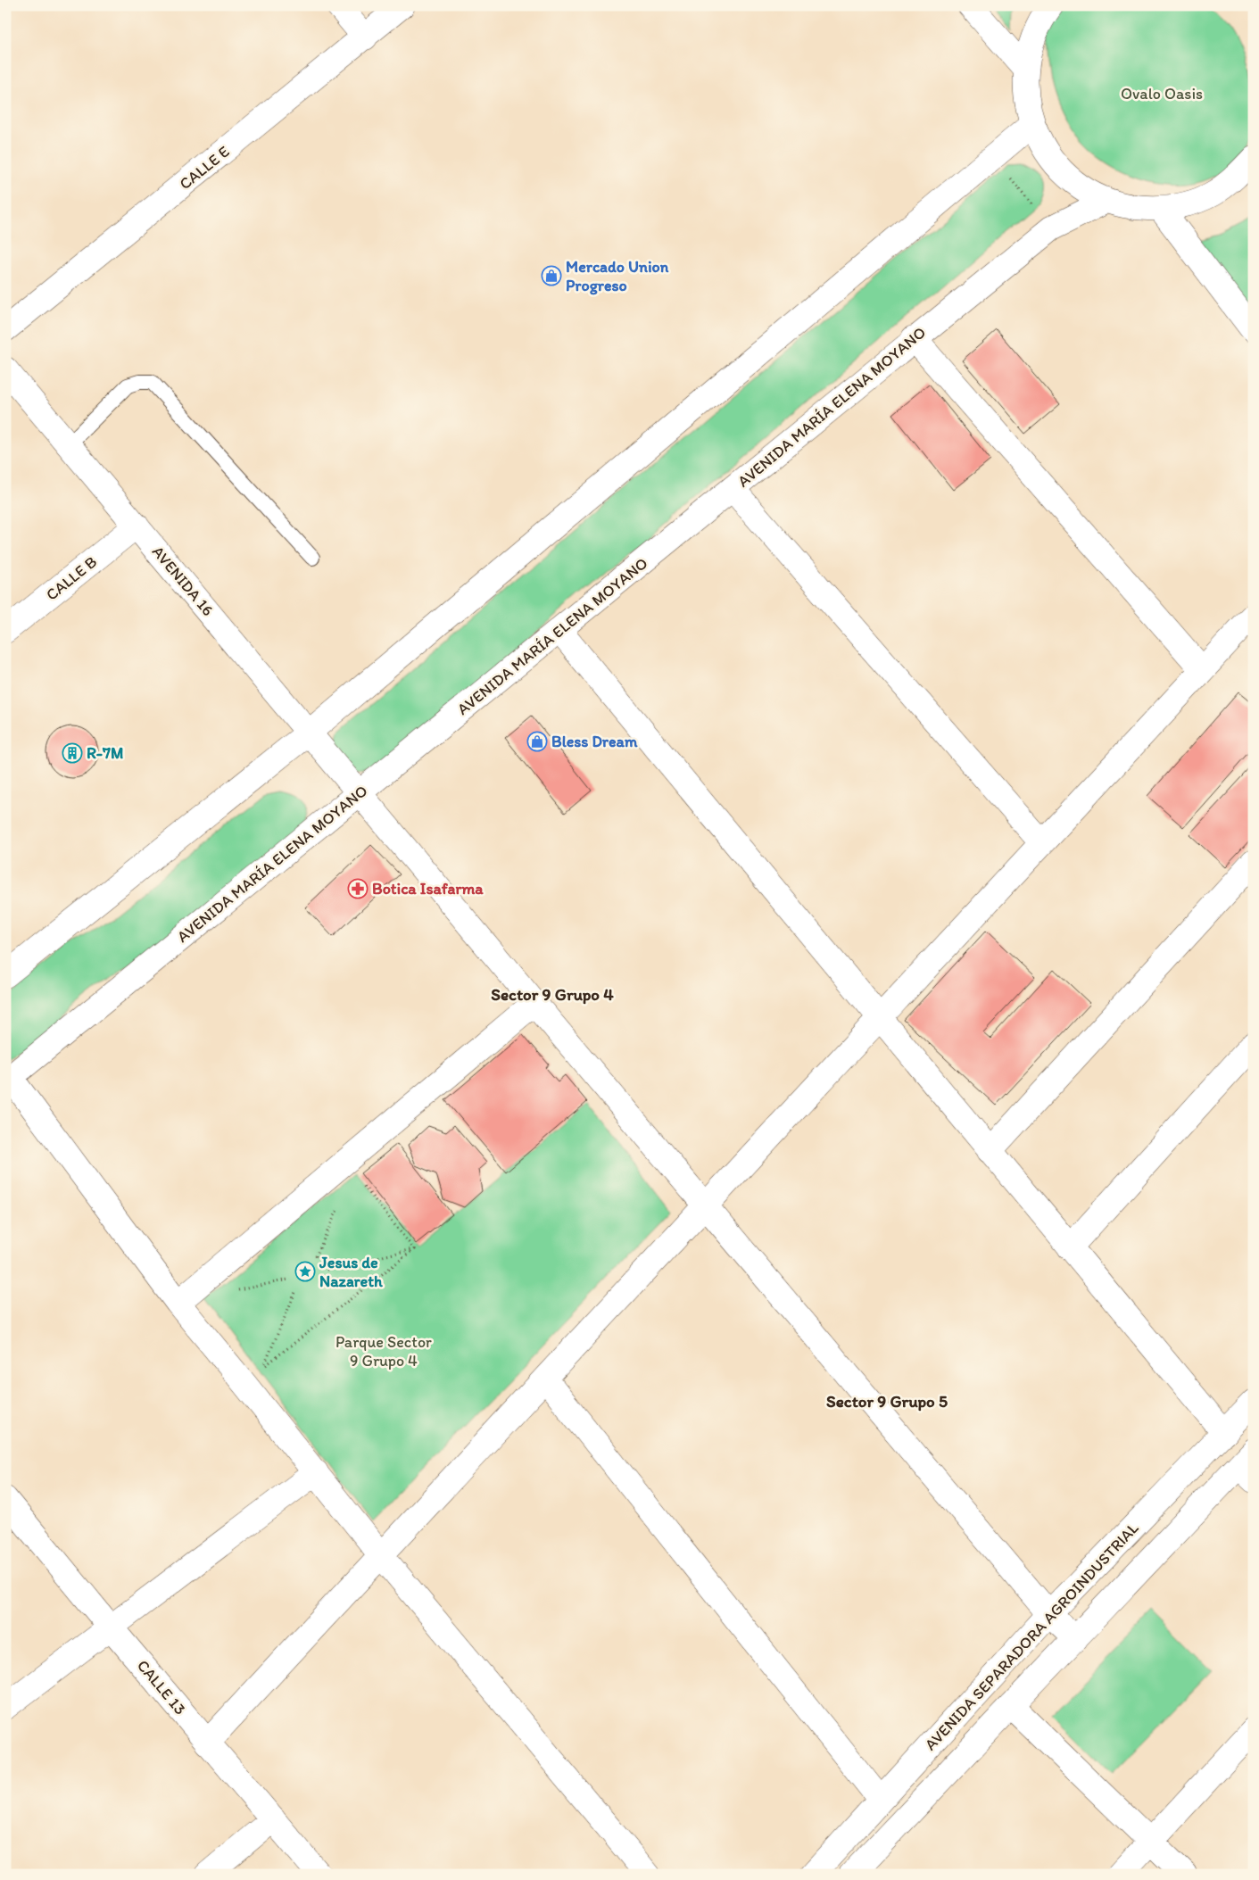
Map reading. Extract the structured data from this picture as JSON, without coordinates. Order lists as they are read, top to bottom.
{
  "streets": {
    "street": [
      "CALLE E",
      "AVENIDA MARÍA ELENA MOYANO",
      "CALLE B",
      "AVENIDA 16",
      "AVENIDA SEPARADORA AGROINDUSTRIAL",
      "CALLE 13"
    ]
  },
  "crossings": [
    ["AVENIDA MARÍA ELENA MOYANO", "AVENIDA 16"],
    ["CALLE B", "AVENIDA 16"],
    ["AVENIDA 16", "AVENIDA SEPARADORA AGROINDUSTRIAL"]
  ],
  "districts": ["Sector 9 Grupo 4", "Sector 9 Grupo 5"],
  "parks": ["Ovalo Oasis", "Parque Sector 9 Grupo 4"],
  "places": {
    "shop": ["Mercado Union Progreso", "Bless Dream"],
    "building": ["R-7M"],
    "pharmacy": ["Botica Isafarma"],
    "place": ["Jesus de Nazareth"]
  }
}
